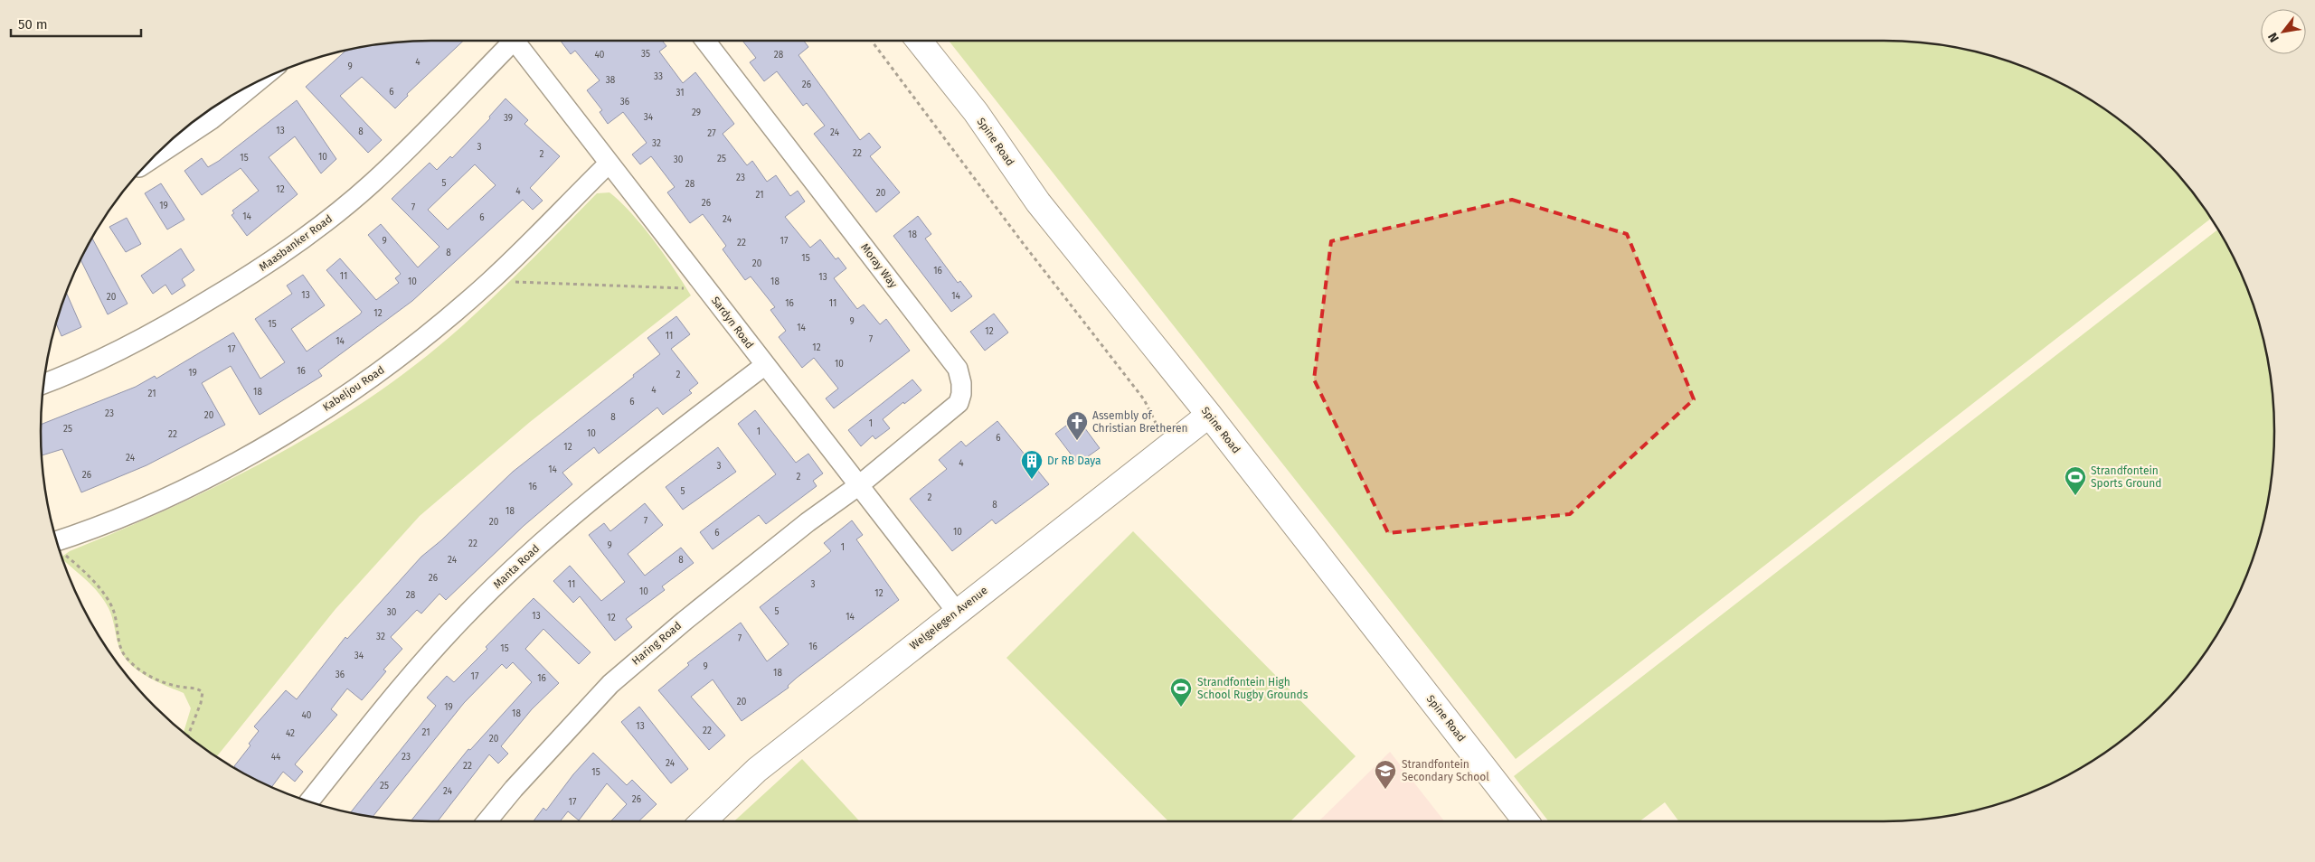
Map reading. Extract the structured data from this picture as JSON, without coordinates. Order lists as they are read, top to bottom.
{
  "streets": {
    "main road": ["Spine Road", "Welgelegen Avenue"],
    "street": [
      "Maasbanker Road",
      "Moray Way",
      "Sardyn Road",
      "Kabeljou Road",
      "Manta Road",
      "Haring Road"
    ]
  },
  "crossings": [
    ["Spine Road", "Welgelegen Avenue"],
    ["Moray Way", "Sardyn Road"],
    ["Moray Way", "Haring Road"],
    ["Sardyn Road", "Kabeljou Road"],
    ["Sardyn Road", "Manta Road"],
    ["Sardyn Road", "Welgelegen Avenue"],
    ["Sardyn Road", "Haring Road"]
  ],
  "places": {
    "church": ["Assembly of Christian Bretheren"],
    "building": ["Dr RB Daya"],
    "sports": ["Strandfontein Sports Ground", "Strandfontein High School Rugby Grounds"],
    "school or university": ["Strandfontein Secondary School"]
  },
  "house_numbers": [
    "35",
    "40",
    "28",
    "4",
    "9",
    "33",
    "38",
    "26",
    "6",
    "31",
    "36",
    "29",
    "34",
    "39",
    "13",
    "8",
    "24",
    "27",
    "32",
    "3",
    "22",
    "2",
    "10",
    "15",
    "25",
    "30",
    "23",
    "5",
    "28",
    "12",
    "4",
    "20",
    "21",
    "26",
    "19",
    "7",
    "14",
    "6",
    "24",
    "18",
    "9",
    "17",
    "22",
    "8",
    "15",
    "20",
    "16",
    "11",
    "13",
    "10",
    "18",
    "13",
    "14",
    "20",
    "16",
    "11",
    "12",
    "9",
    "15",
    "14",
    "12",
    "11",
    "7",
    "14",
    "12",
    "17",
    "10",
    "16",
    "19",
    "2",
    "4",
    "18",
    "21",
    "6",
    "23",
    "20",
    "8",
    "1",
    "25",
    "1",
    "10",
    "22",
    "6",
    "12",
    "24",
    "4",
    "3",
    "14",
    "26",
    "2",
    "16",
    "5",
    "2",
    "8",
    "18",
    "7",
    "20",
    "10",
    "6",
    "22",
    "9",
    "1",
    "24",
    "8",
    "26",
    "11",
    "3",
    "10",
    "12",
    "28",
    "5",
    "30",
    "13",
    "14",
    "12",
    "32",
    "7",
    "16",
    "15",
    "34",
    "9",
    "18",
    "36",
    "17",
    "16",
    "20",
    "19",
    "18",
    "40",
    "13",
    "22",
    "21",
    "42",
    "20",
    "44",
    "23",
    "24",
    "22",
    "15",
    "25",
    "24",
    "26",
    "17"
  ],
  "scale_bar": "50 m",
  "north": "bottom left"
}
